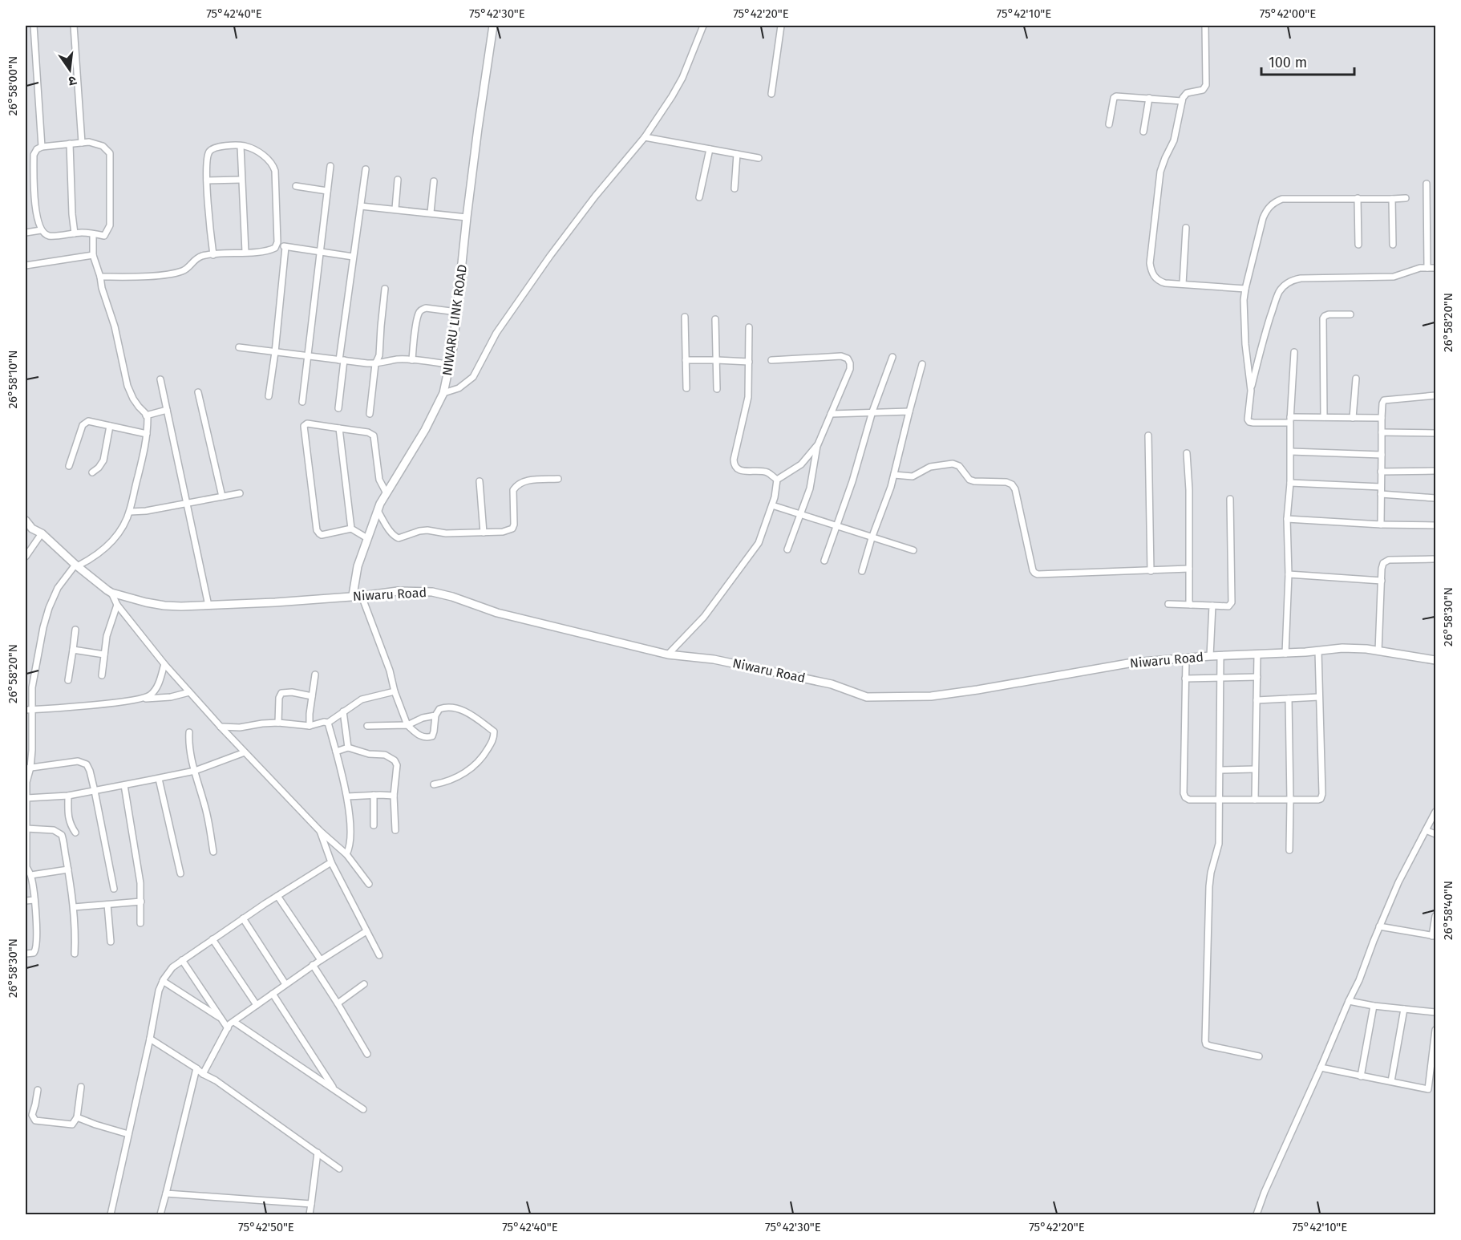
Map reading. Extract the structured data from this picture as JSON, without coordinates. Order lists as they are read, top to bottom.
{
  "streets": {
    "street": ["NIWARU LINK ROAD", "Niwaru Road"]
  },
  "crossings": [
    ["NIWARU LINK ROAD", "Niwaru Road"]
  ],
  "scale_bar": "100 m",
  "north": "bottom",
  "coordinates": [
    "75°42'40\"E",
    "75°42'30\"E",
    "75°42'20\"E",
    "75°42'10\"E",
    "75°42'00\"E",
    "26°58'00\"N",
    "26°58'20\"N",
    "26°58'10\"N",
    "26°58'30\"N",
    "26°58'40\"N",
    "75°42'50\"E"
  ]
}
